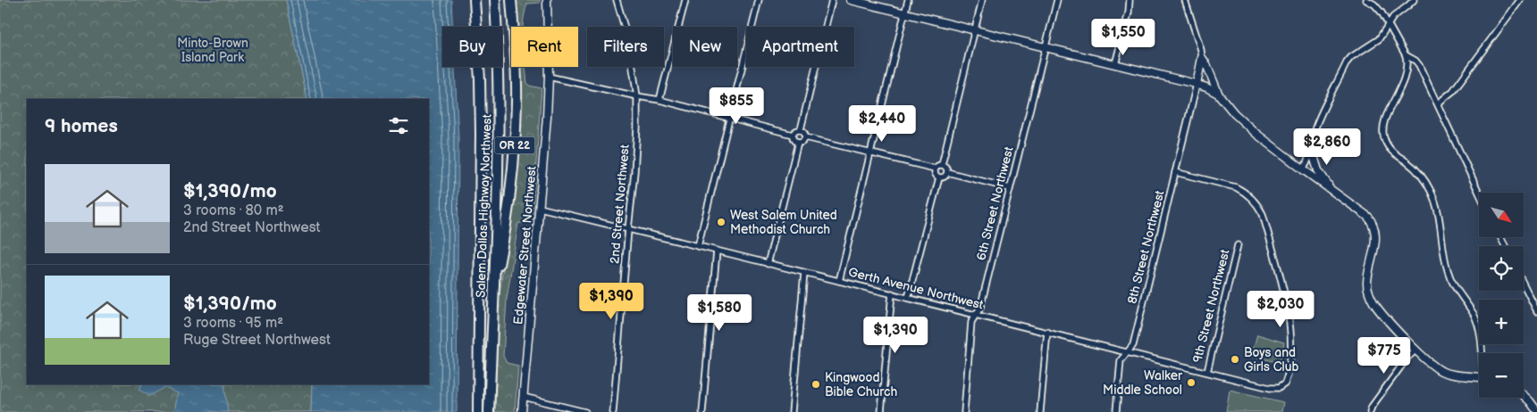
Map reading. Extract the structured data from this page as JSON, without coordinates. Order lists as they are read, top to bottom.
{
  "streets": {
    "highway": ["OR 22", "Salem Dallas Highway Northwest"],
    "street": [
      "6th Street Northwest",
      "2nd Street Northwest",
      "Edgewater Street Northwest",
      "8th Street Northwest",
      "Gerth Avenue Northwest",
      "9th Street Northwest"
    ]
  },
  "crossings": [
    ["OR 22", "Salem Dallas Highway Northwest"],
    ["6th Street Northwest", "Gerth Avenue Northwest"],
    ["2nd Street Northwest", "Gerth Avenue Northwest"],
    ["Edgewater Street Northwest", "Gerth Avenue Northwest"],
    ["8th Street Northwest", "Gerth Avenue Northwest"],
    ["Gerth Avenue Northwest", "9th Street Northwest"]
  ],
  "parks": ["Minto-Brown Island Park"],
  "places": [
    "West Salem United Methodist Church",
    "Boys and Girls Club",
    "Walker Middle School",
    "Kingwood Bible Church"
  ],
  "north": "bottom right",
  "page": {
    "price": [
      "$1,550",
      "$855",
      "$2,440",
      "$2,860",
      "$1,390",
      "$2,030",
      "$1,580",
      "$1,390",
      "$775"
    ],
    "chip": [
      "Buy",
      "Rent",
      "Filters",
      "New",
      "Apartment"
    ],
    "heading": "9 homes",
    "list": [
      {
        "name": "$1,390/mo",
        "note": "3 rooms · 80 m² · 2nd Street Northwest"
      },
      {
        "name": "$1,390/mo",
        "note": "3 rooms · 95 m² · Ruge Street Northwest"
      }
    ],
    "map_buttons": ["+", "−"]
  }
}
